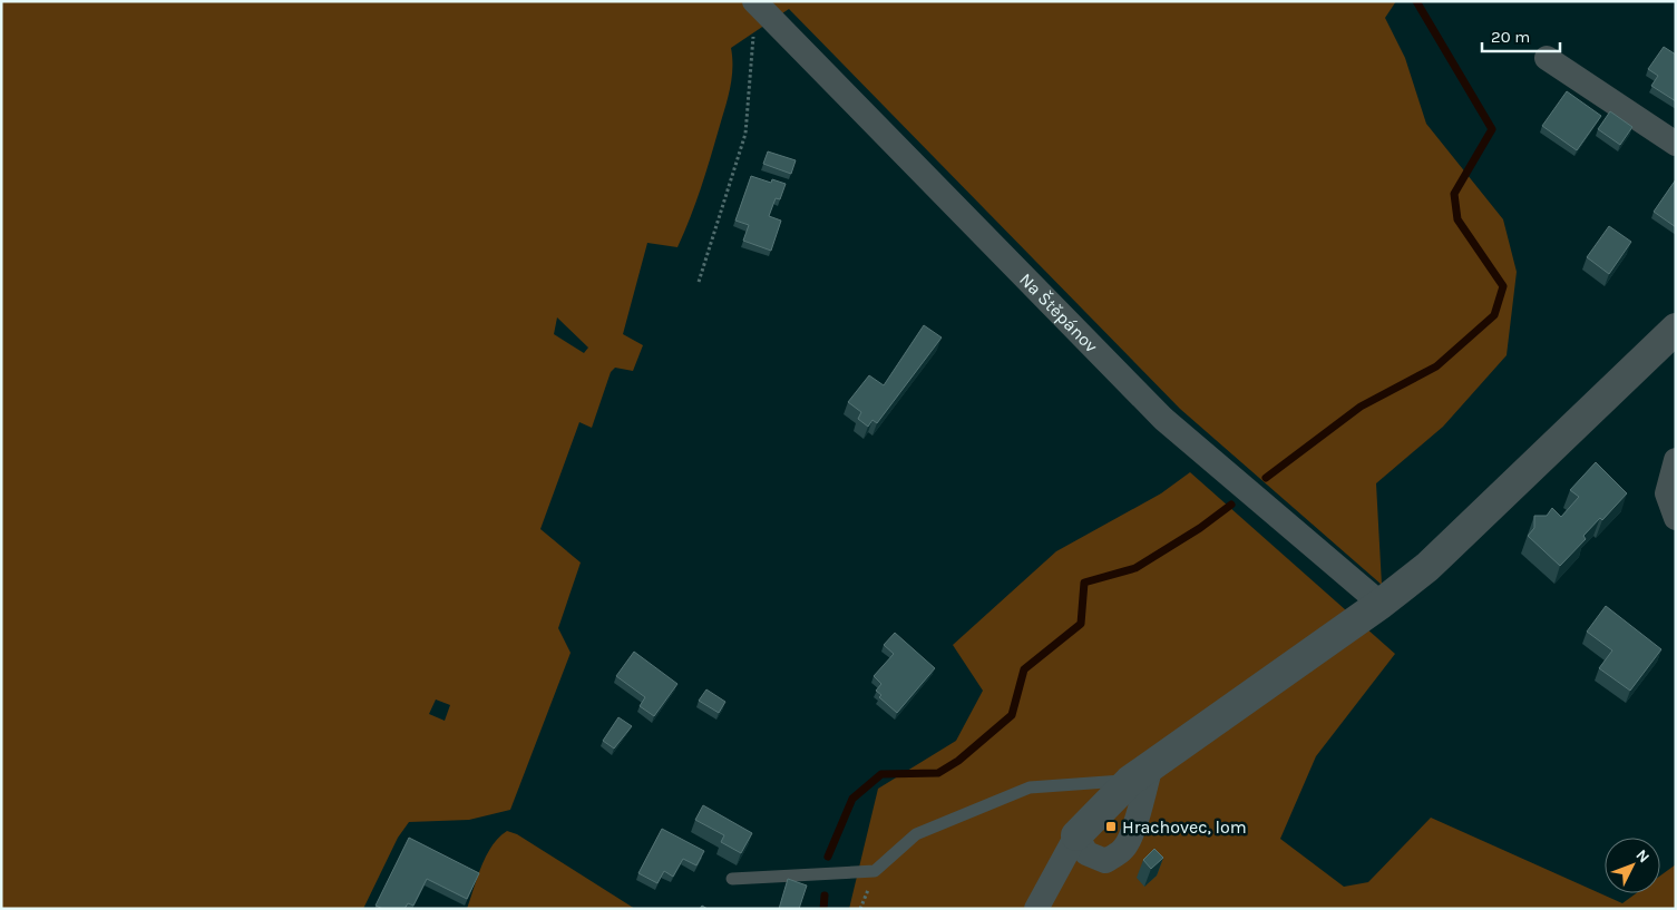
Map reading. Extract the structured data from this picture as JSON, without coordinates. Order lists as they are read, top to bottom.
{
  "streets": {
    "street": ["Na Štěpánov"]
  },
  "places": {
    "transit": ["Hrachovec, lom"]
  },
  "scale_bar": "20 m",
  "north": "top right"
}
